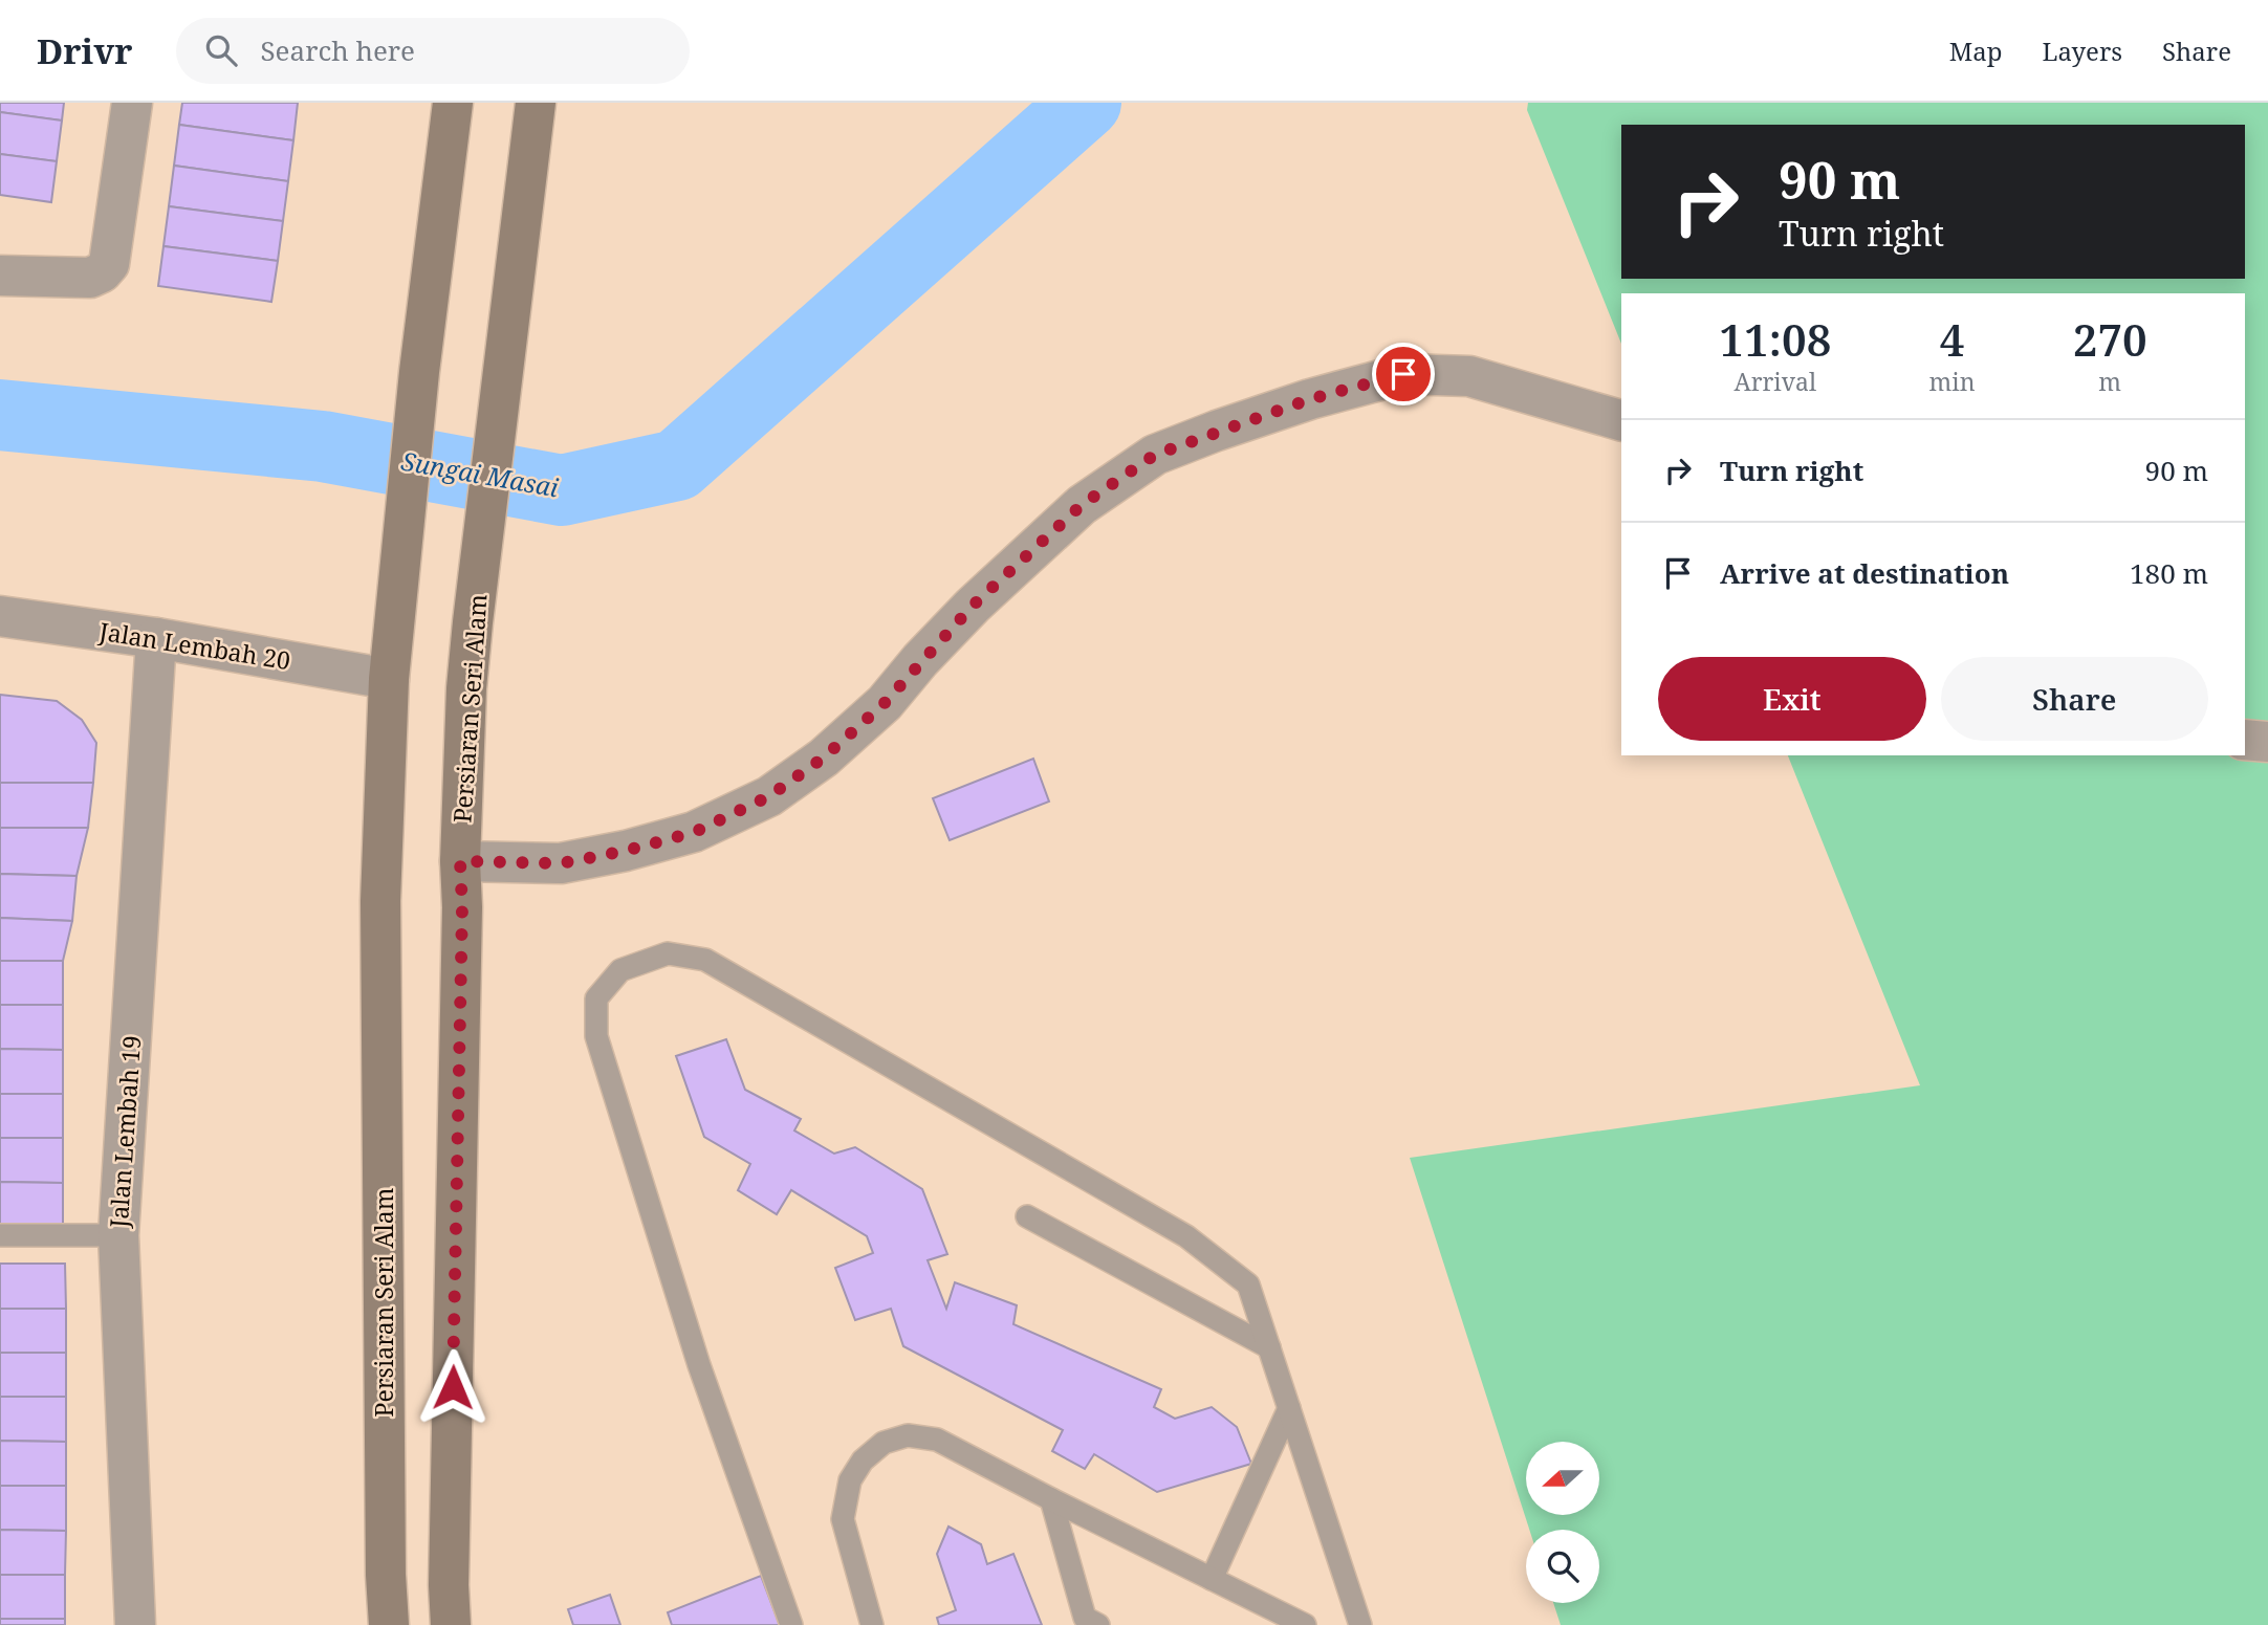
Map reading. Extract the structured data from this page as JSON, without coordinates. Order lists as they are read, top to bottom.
{
  "streets": {
    "main road": ["Persiaran Seri Alam"],
    "street": ["Jalan Lembah 20", "Jalan Lembah 19"]
  },
  "crossings": [
    ["Jalan Lembah 20", "Persiaran Seri Alam"],
    ["Jalan Lembah 20", "Jalan Lembah 19"]
  ],
  "water": ["Sungai Masai"],
  "north": "left",
  "page": {
    "header": "Drivr",
    "search": "Search here",
    "nav": ["Map", "Layers", "Share"],
    "turn": ["90 m", "Turn right"],
    "eta": [
      "11:08",
      "Arrival",
      "4",
      "min",
      "270",
      "m"
    ],
    "list": [
      {
        "name": "Turn right",
        "value": "90 m"
      },
      {
        "name": "Arrive at destination",
        "value": "180 m"
      }
    ],
    "buttons": ["Exit", "Share"]
  }
}
